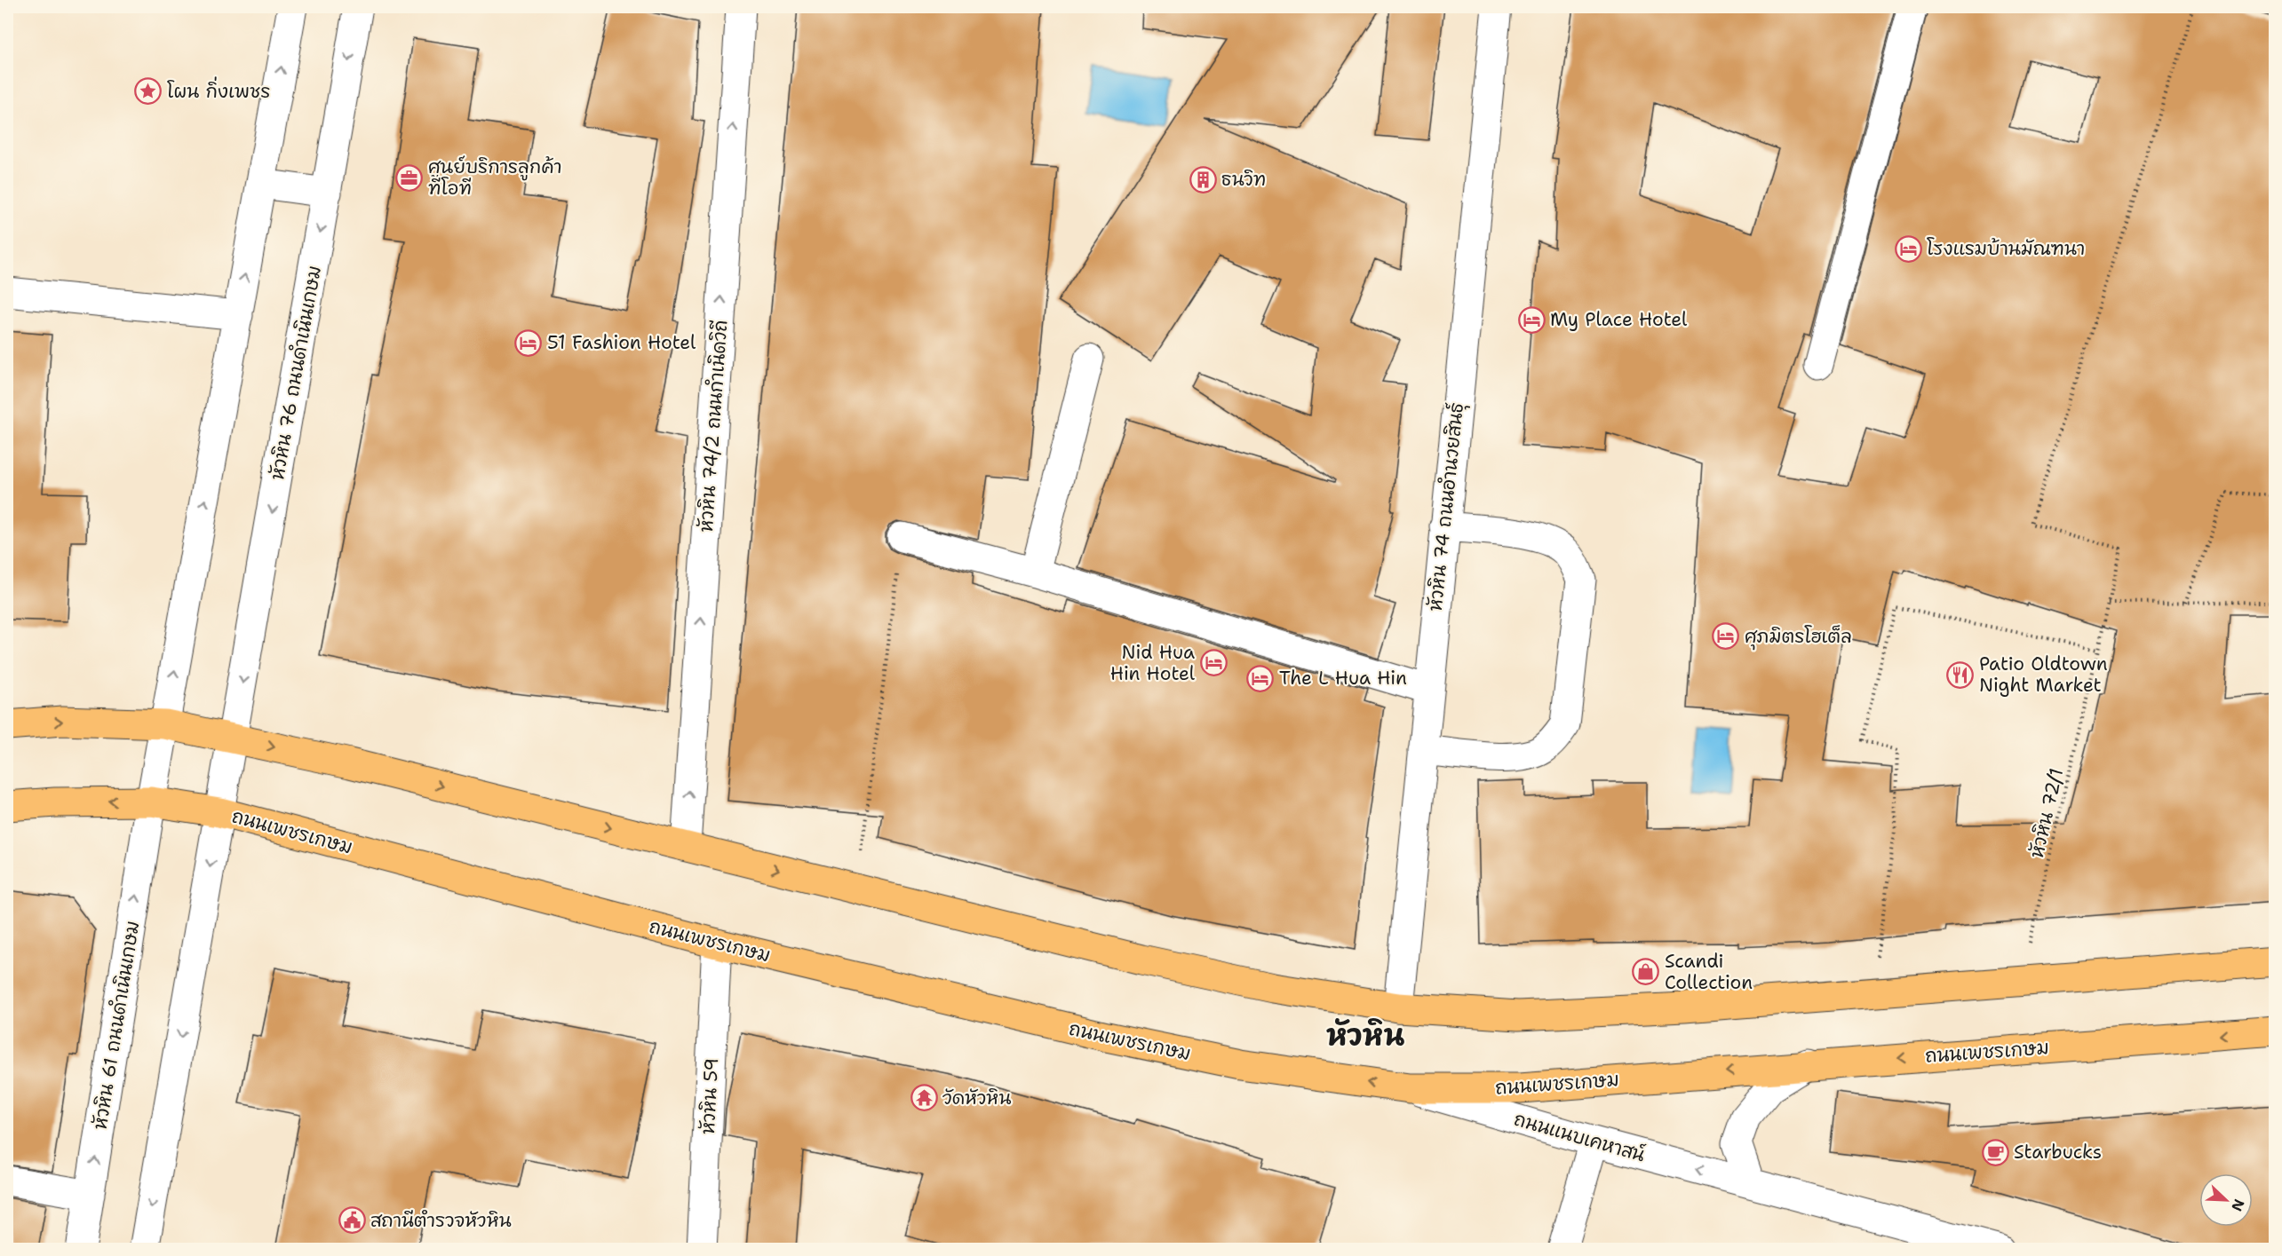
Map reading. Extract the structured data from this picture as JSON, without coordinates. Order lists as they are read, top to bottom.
{
  "streets": {
    "main road": ["ถนนเพชรเกษม"],
    "street": [
      "หัวหิน 76 ถนนดำเนินเกษม",
      "หัวหิน 74/2 ถนนกำเนิดวิถี",
      "หัวหิน 74 ถนนอำนวยสินธุ์",
      "หัวหิน 61 ถนนดำเนินเกษม",
      "หัวหิน 59",
      "ถนนแนบเคหาสน์"
    ],
    "path": ["หัวหิน 72/1"]
  },
  "crossings": [
    ["หัวหิน 76 ถนนดำเนินเกษม", "ถนนเพชรเกษม"],
    ["ถนนเพชรเกษม", "หัวหิน 61 ถนนดำเนินเกษม"],
    ["ถนนเพชรเกษม", "หัวหิน 59"],
    ["ถนนเพชรเกษม", "ถนนแนบเคหาสน์"]
  ],
  "one_way": ["หัวหิน 74/2 ถนนกำเนิดวิถี"],
  "districts": ["หัวหิน"],
  "places": {
    "place": ["โผน กิ่งเพชร"],
    "office": ["ศูนย์บริการลูกค้า ทีโอที"],
    "building": ["ธนวิท"],
    "hotel": [
      "โรงแรมบ้านมัณฑนา",
      "My Place Hotel",
      "51 Fashion Hotel",
      "ศุภมิตรโฮเต็ล",
      "Nid Hua Hin Hotel",
      "The L Hua Hin"
    ],
    "restaurant": ["Patio Oldtown Night Market"],
    "shop": ["Scandi Collection"],
    "temple": ["วัดหัวหิน"],
    "cafe": ["Starbucks"],
    "public building": ["สถานีตำรวจหัวหิน"]
  },
  "north": "bottom right"
}
